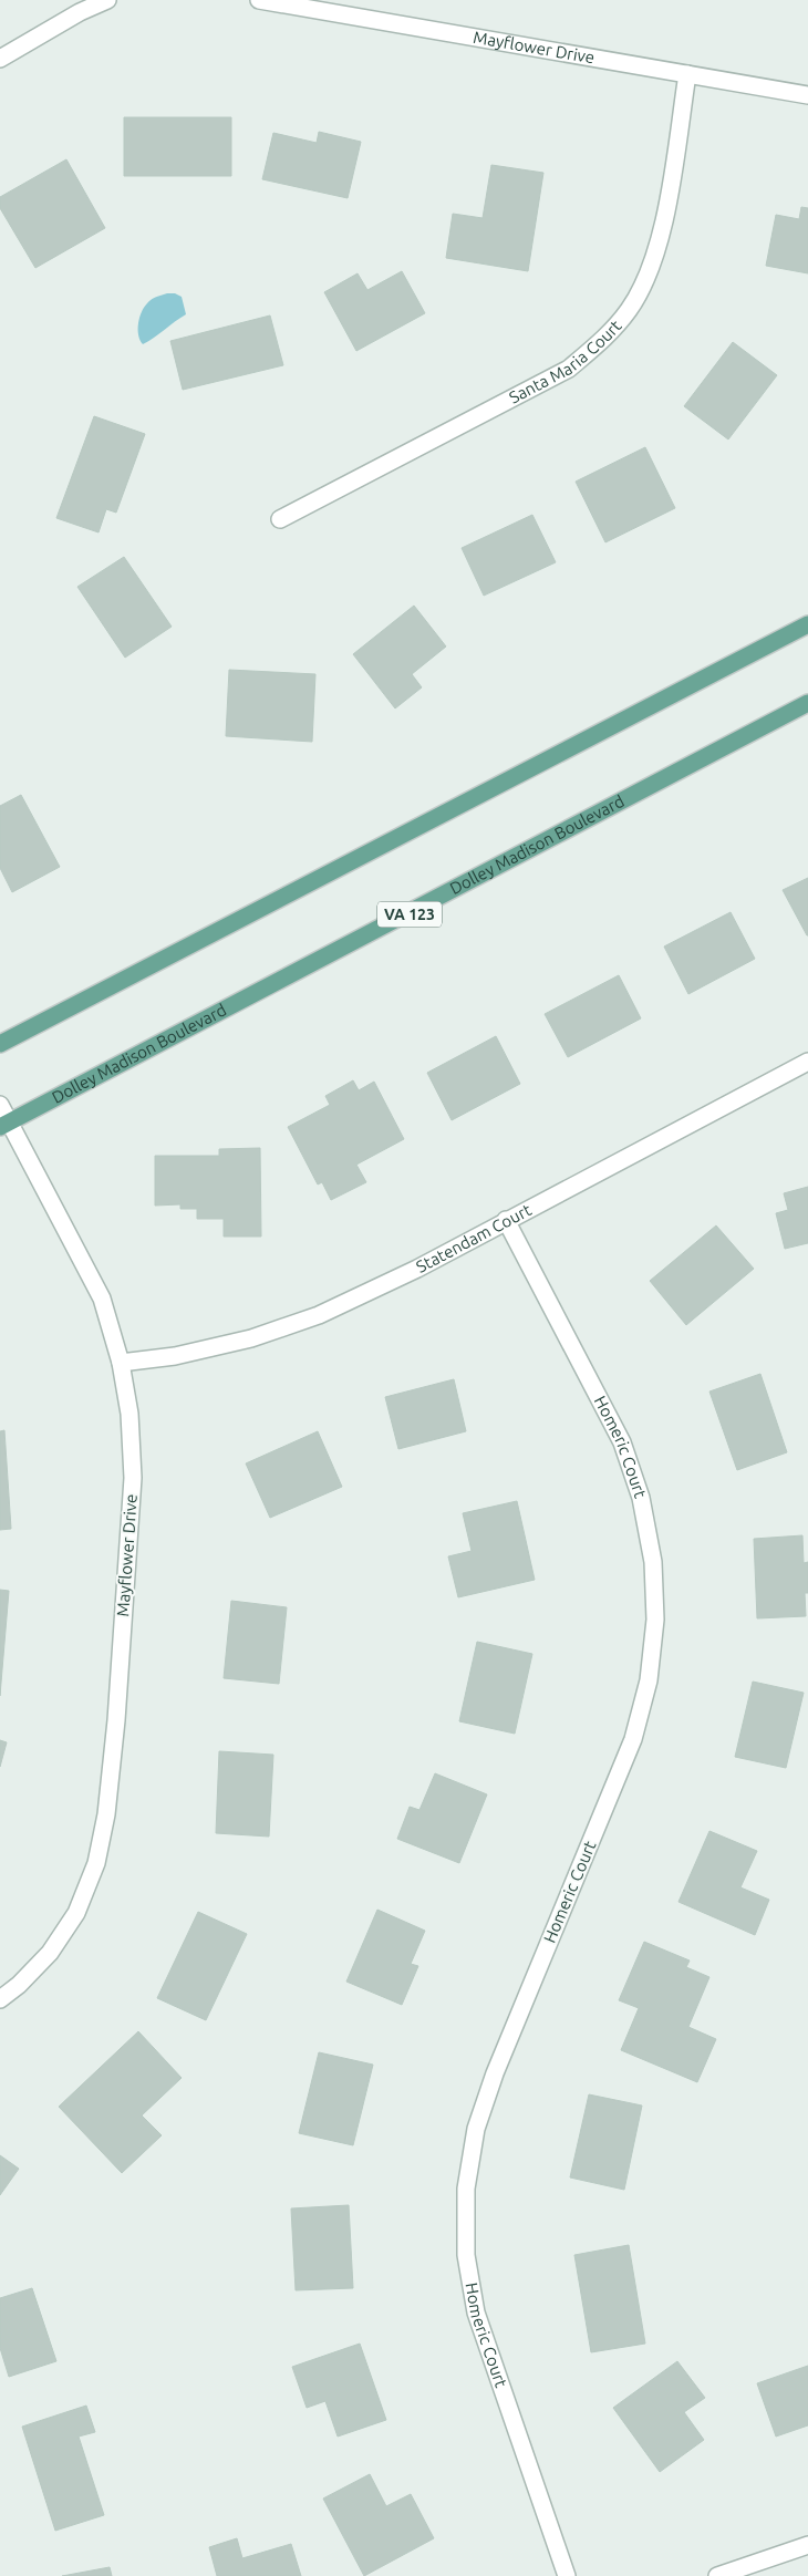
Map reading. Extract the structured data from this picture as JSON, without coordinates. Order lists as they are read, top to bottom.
{
  "streets": {
    "main road": ["Dolley Madison Boulevard", "VA 123"],
    "street": [
      "Mayflower Drive",
      "Santa Maria Court",
      "Statendam Court",
      "Homeric Court"
    ]
  },
  "crossings": [
    ["Mayflower Drive", "Santa Maria Court"],
    ["Mayflower Drive", "Dolley Madison Boulevard"],
    ["Mayflower Drive", "Statendam Court"],
    ["Statendam Court", "Homeric Court"]
  ]
}
